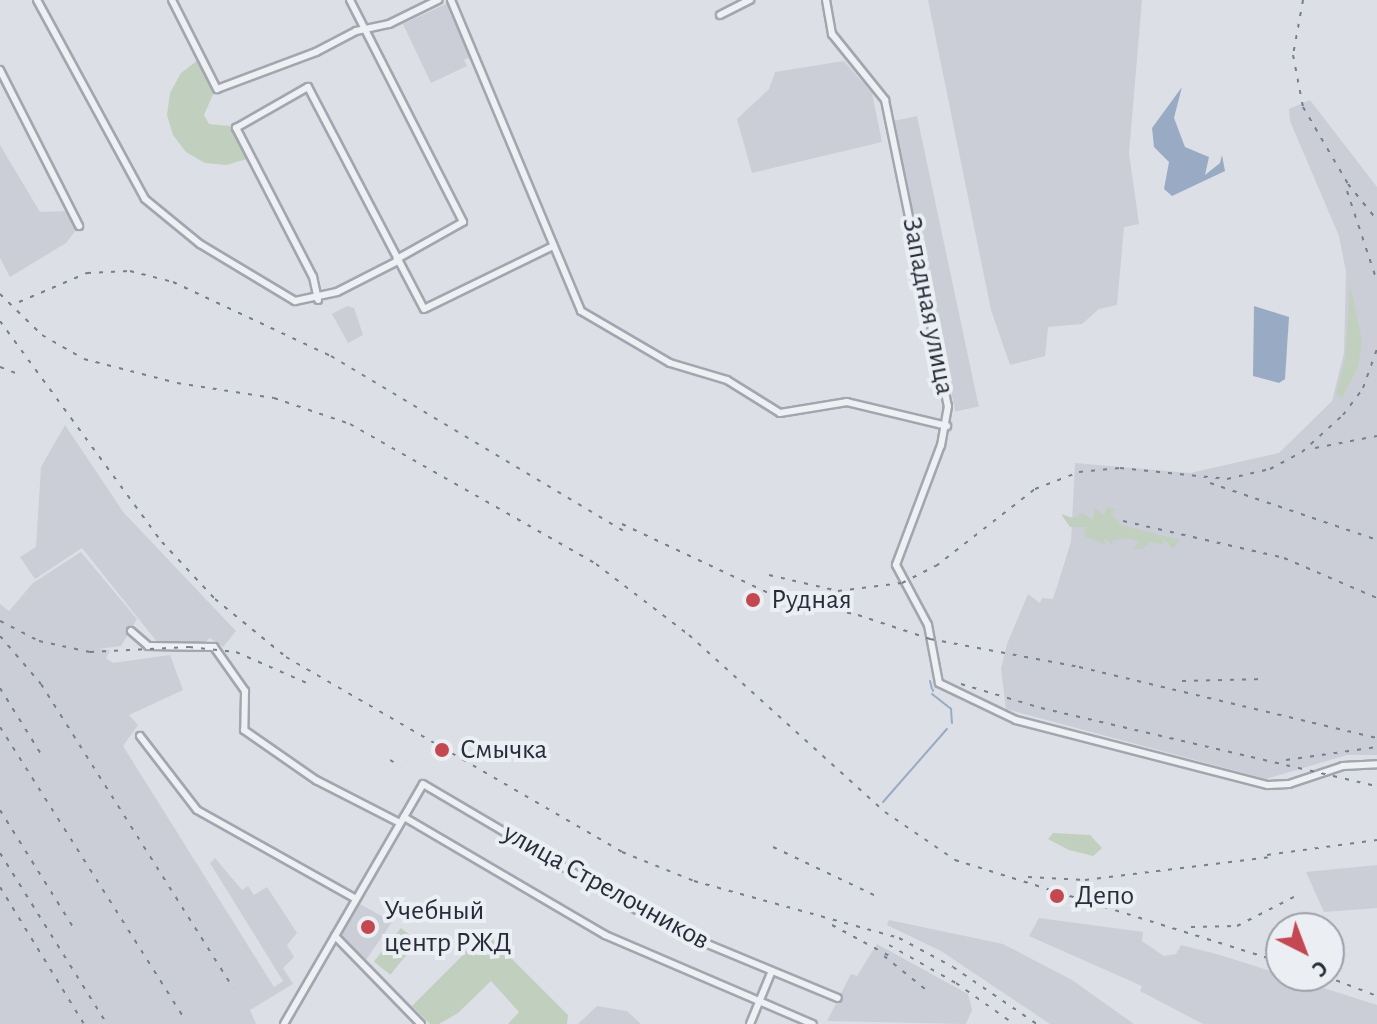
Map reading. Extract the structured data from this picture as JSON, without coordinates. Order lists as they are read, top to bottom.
{
  "streets": {
    "street": ["Западная улица", "улица Стрелочников"]
  },
  "places": [
    "Рудная",
    "Смычка",
    "Депо",
    "Учебный центр РЖД"
  ],
  "north": "bottom right"
}
